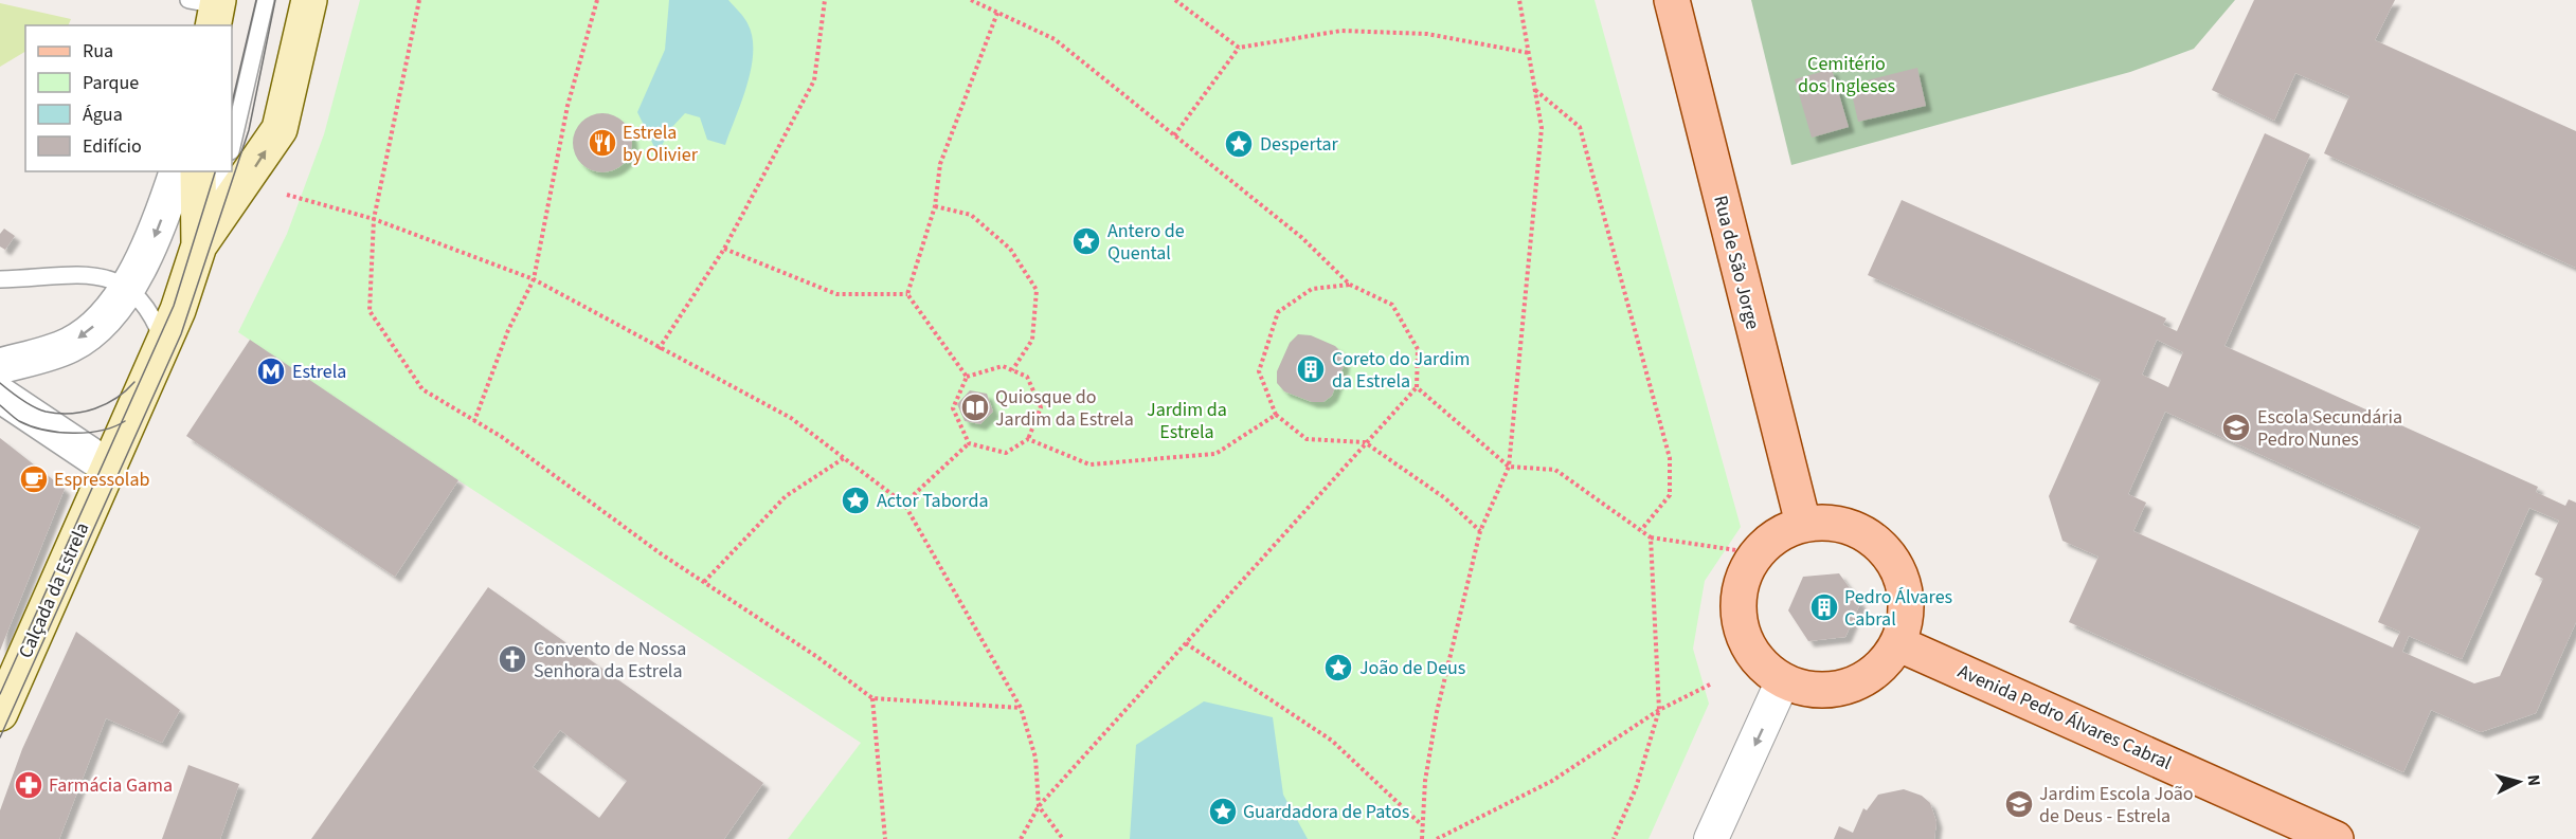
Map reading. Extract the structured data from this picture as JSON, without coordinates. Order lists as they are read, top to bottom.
{
  "streets": {
    "main road": ["Rua de São Jorge", "Calçada da Estrela", "Avenida Pedro Álvares Cabral"]
  },
  "crossings": [
    ["Rua de São Jorge", "Avenida Pedro Álvares Cabral"]
  ],
  "parks": ["Cemitério dos Ingleses", "Jardim da Estrela"],
  "places": {
    "restaurant": ["Estrela by Olivier"],
    "place": [
      "Despertar",
      "Antero de Quental",
      "Actor Taborda",
      "João de Deus",
      "Guardadora de Patos"
    ],
    "building": ["Coreto do Jardim da Estrela", "Pedro Álvares Cabral"],
    "metro station": ["Estrela"],
    "library": ["Quiosque do Jardim da Estrela"],
    "school or university": ["Escola Secundária Pedro Nunes", "Jardim Escola João de Deus - Estrela"],
    "cafe": ["Espressolab"],
    "church": ["Convento de Nossa Senhora da Estrela"],
    "pharmacy": ["Farmácia Gama"]
  },
  "legend": [
    "Rua",
    "Parque",
    "Água",
    "Edifício"
  ],
  "north": "right"
}
